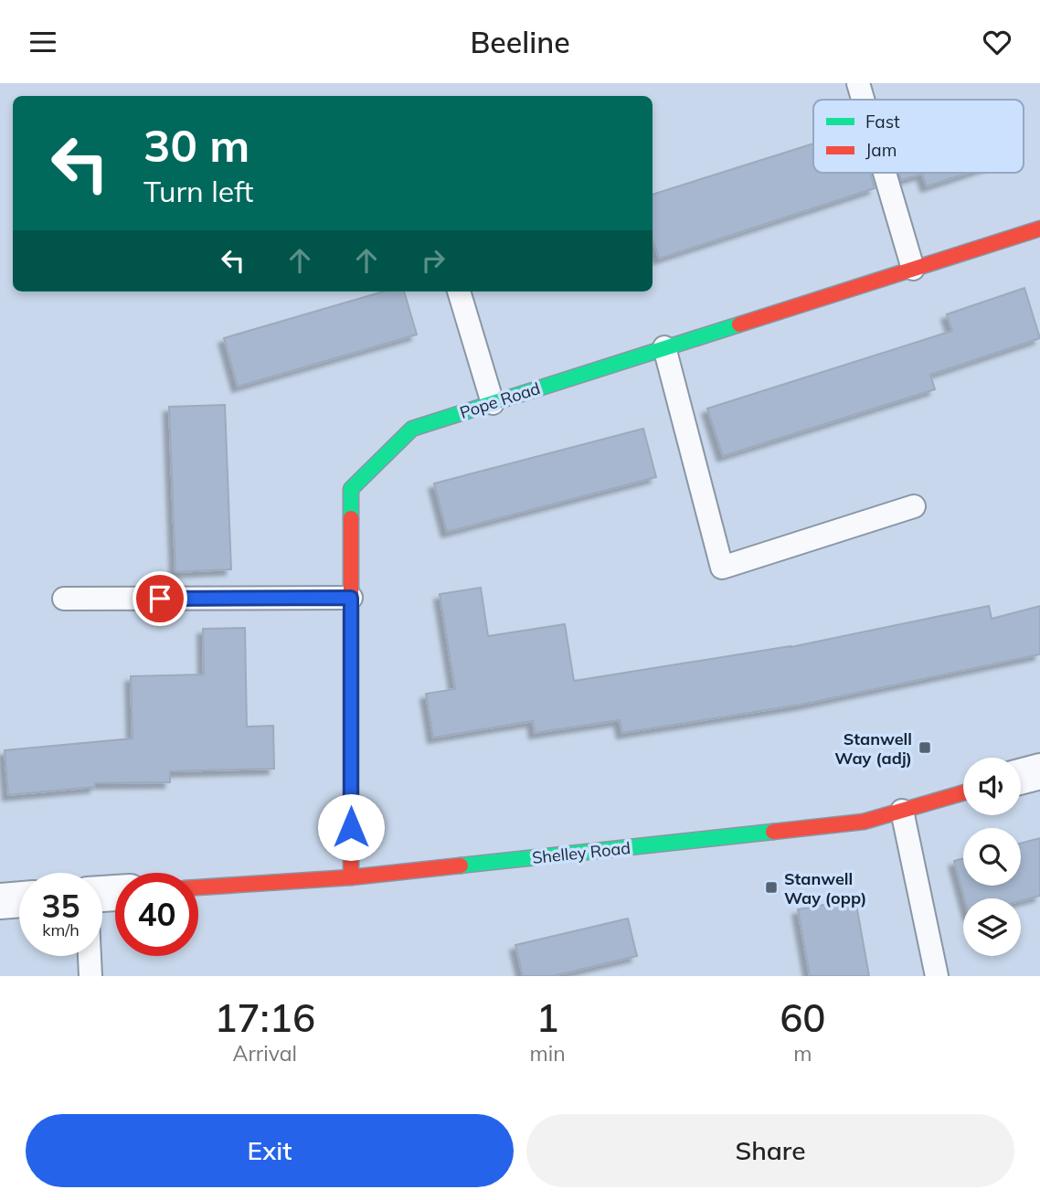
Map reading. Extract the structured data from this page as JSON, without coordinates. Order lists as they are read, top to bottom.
{
  "streets": {
    "street": ["Pope Road", "Shelley Road"]
  },
  "crossings": [
    ["Pope Road", "Shelley Road"]
  ],
  "places": {
    "transit": ["Stanwell Way (adj)", "Stanwell Way (opp)"]
  },
  "legend": ["Fast", "Jam"],
  "page": {
    "header": "Beeline",
    "turn": ["30 m", "Turn left"],
    "speed": "35 km/h",
    "limit": "40",
    "eta": [
      "17:16",
      "Arrival",
      "1",
      "min",
      "60",
      "m"
    ],
    "buttons": ["Exit", "Share"]
  }
}
